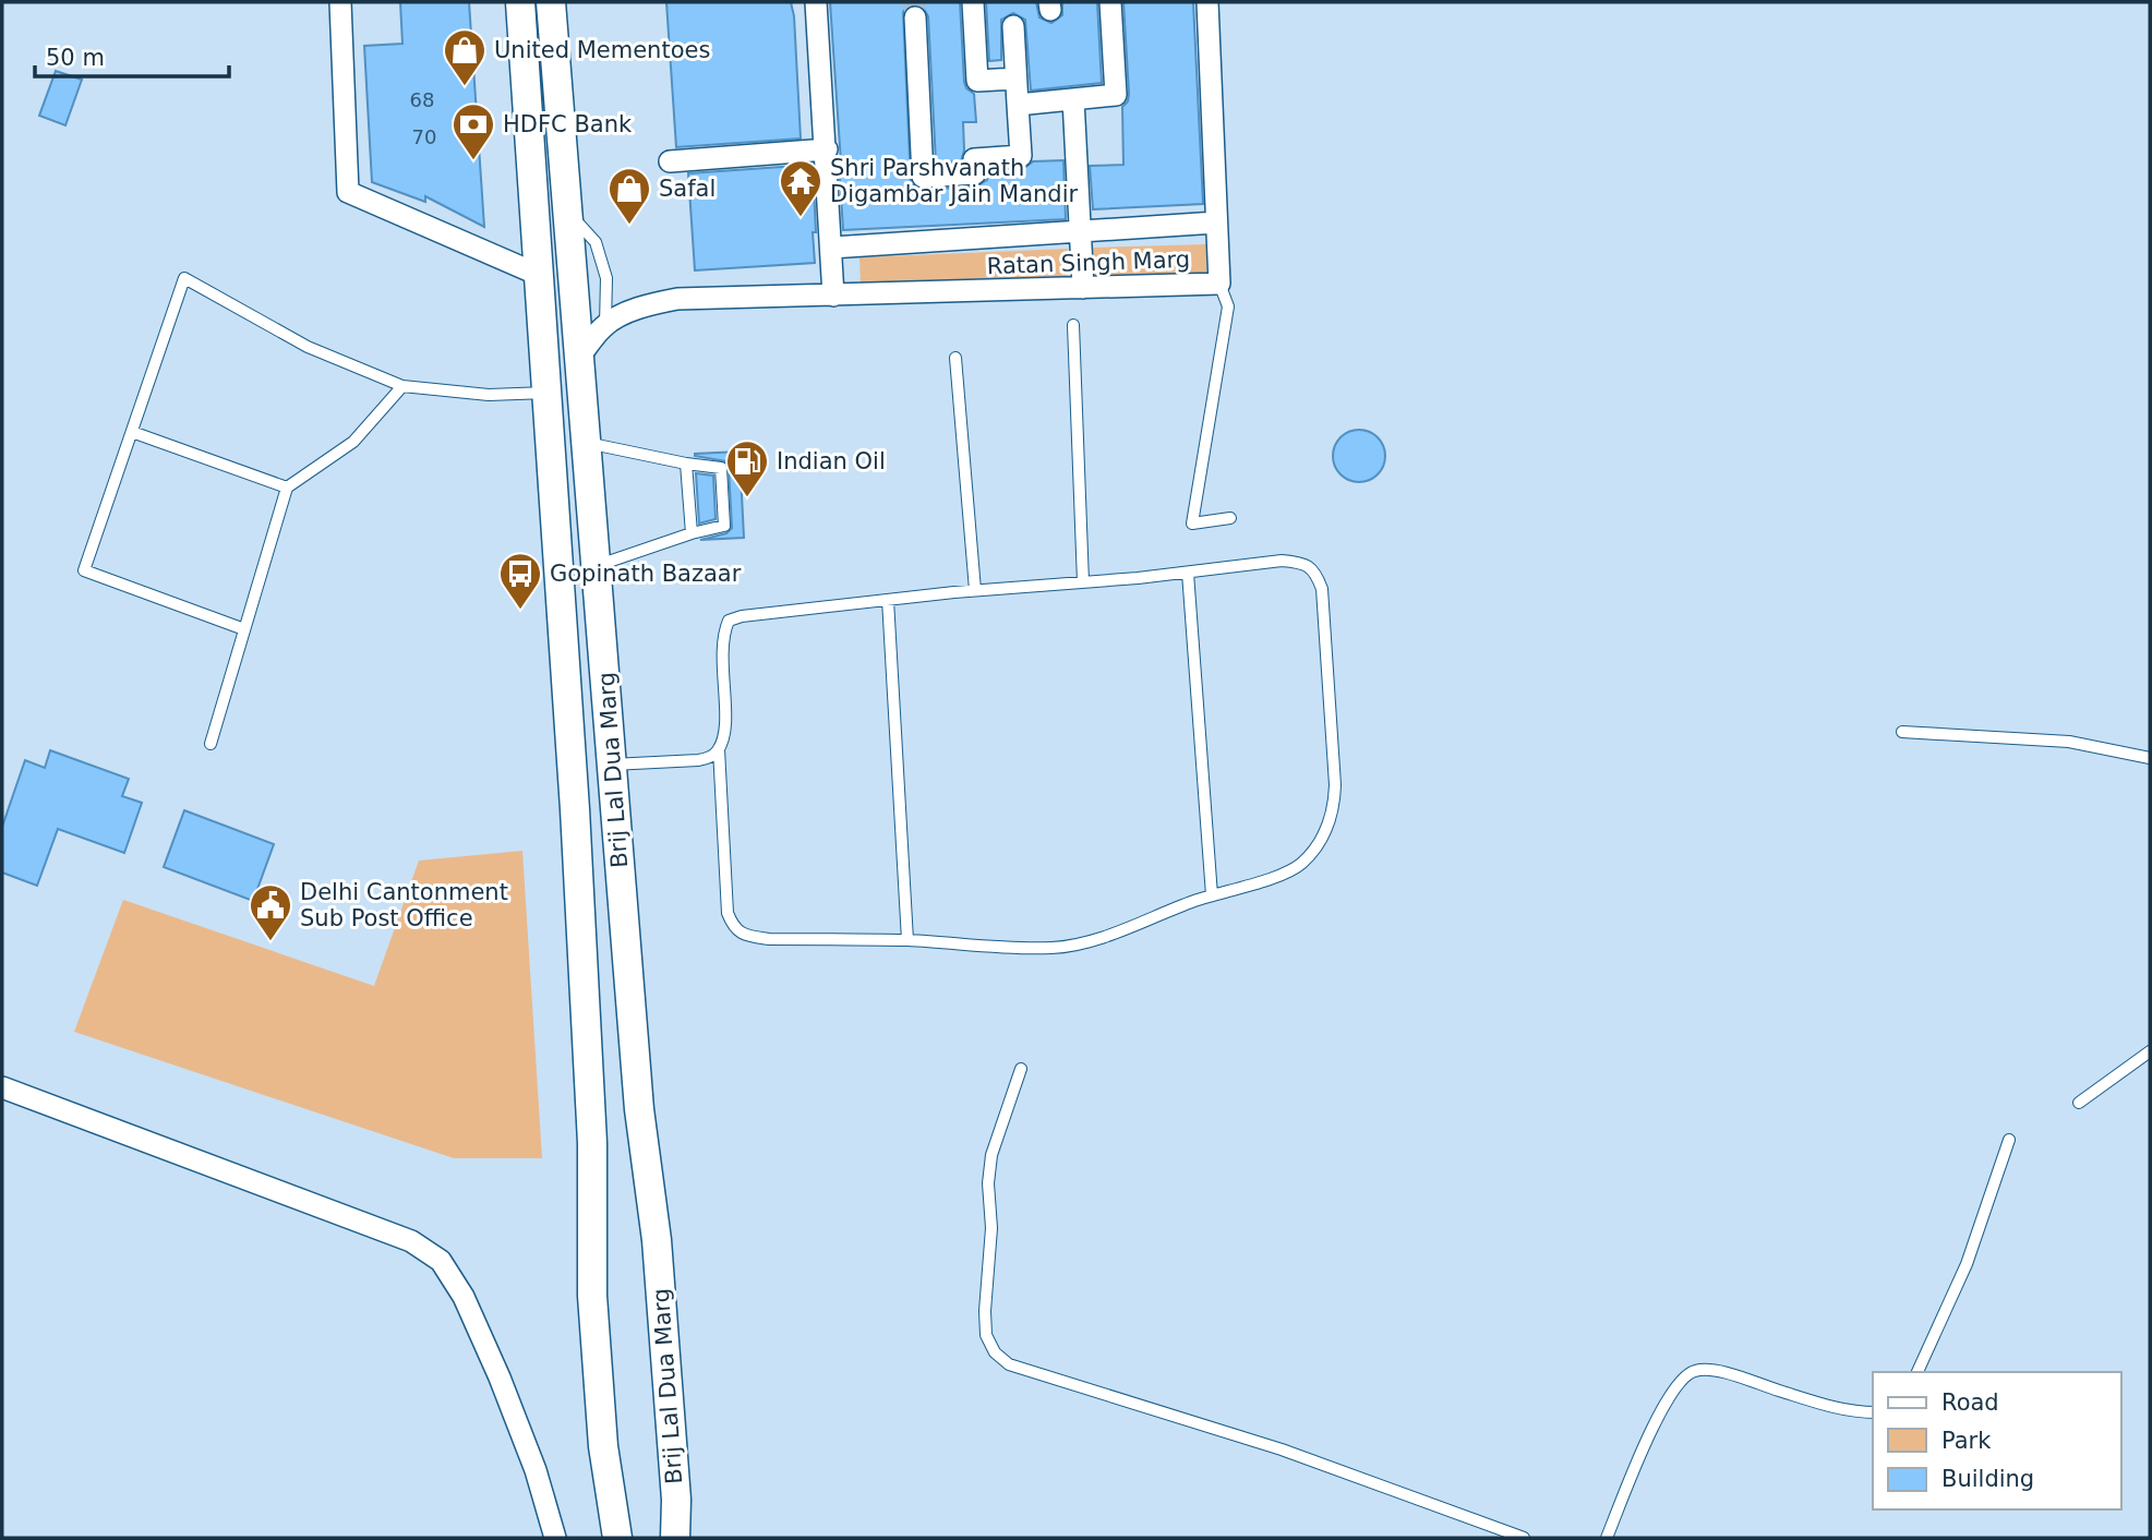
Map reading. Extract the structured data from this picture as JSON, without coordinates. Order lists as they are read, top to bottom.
{
  "streets": {
    "street": ["Ratan Singh Marg", "Brij Lal Dua Marg"]
  },
  "places": {
    "shop": ["United Mementoes", "Safal"],
    "bank": ["HDFC Bank"],
    "temple": ["Shri Parshvanath Digambar Jain Mandir"],
    "fuel station": ["Indian Oil"],
    "bus stop": ["Gopinath Bazaar"],
    "public building": ["Delhi Cantonment Sub Post Office"]
  },
  "house_numbers": ["68", "70"],
  "legend": ["Road", "Park", "Building"],
  "scale_bar": "50 m"
}
